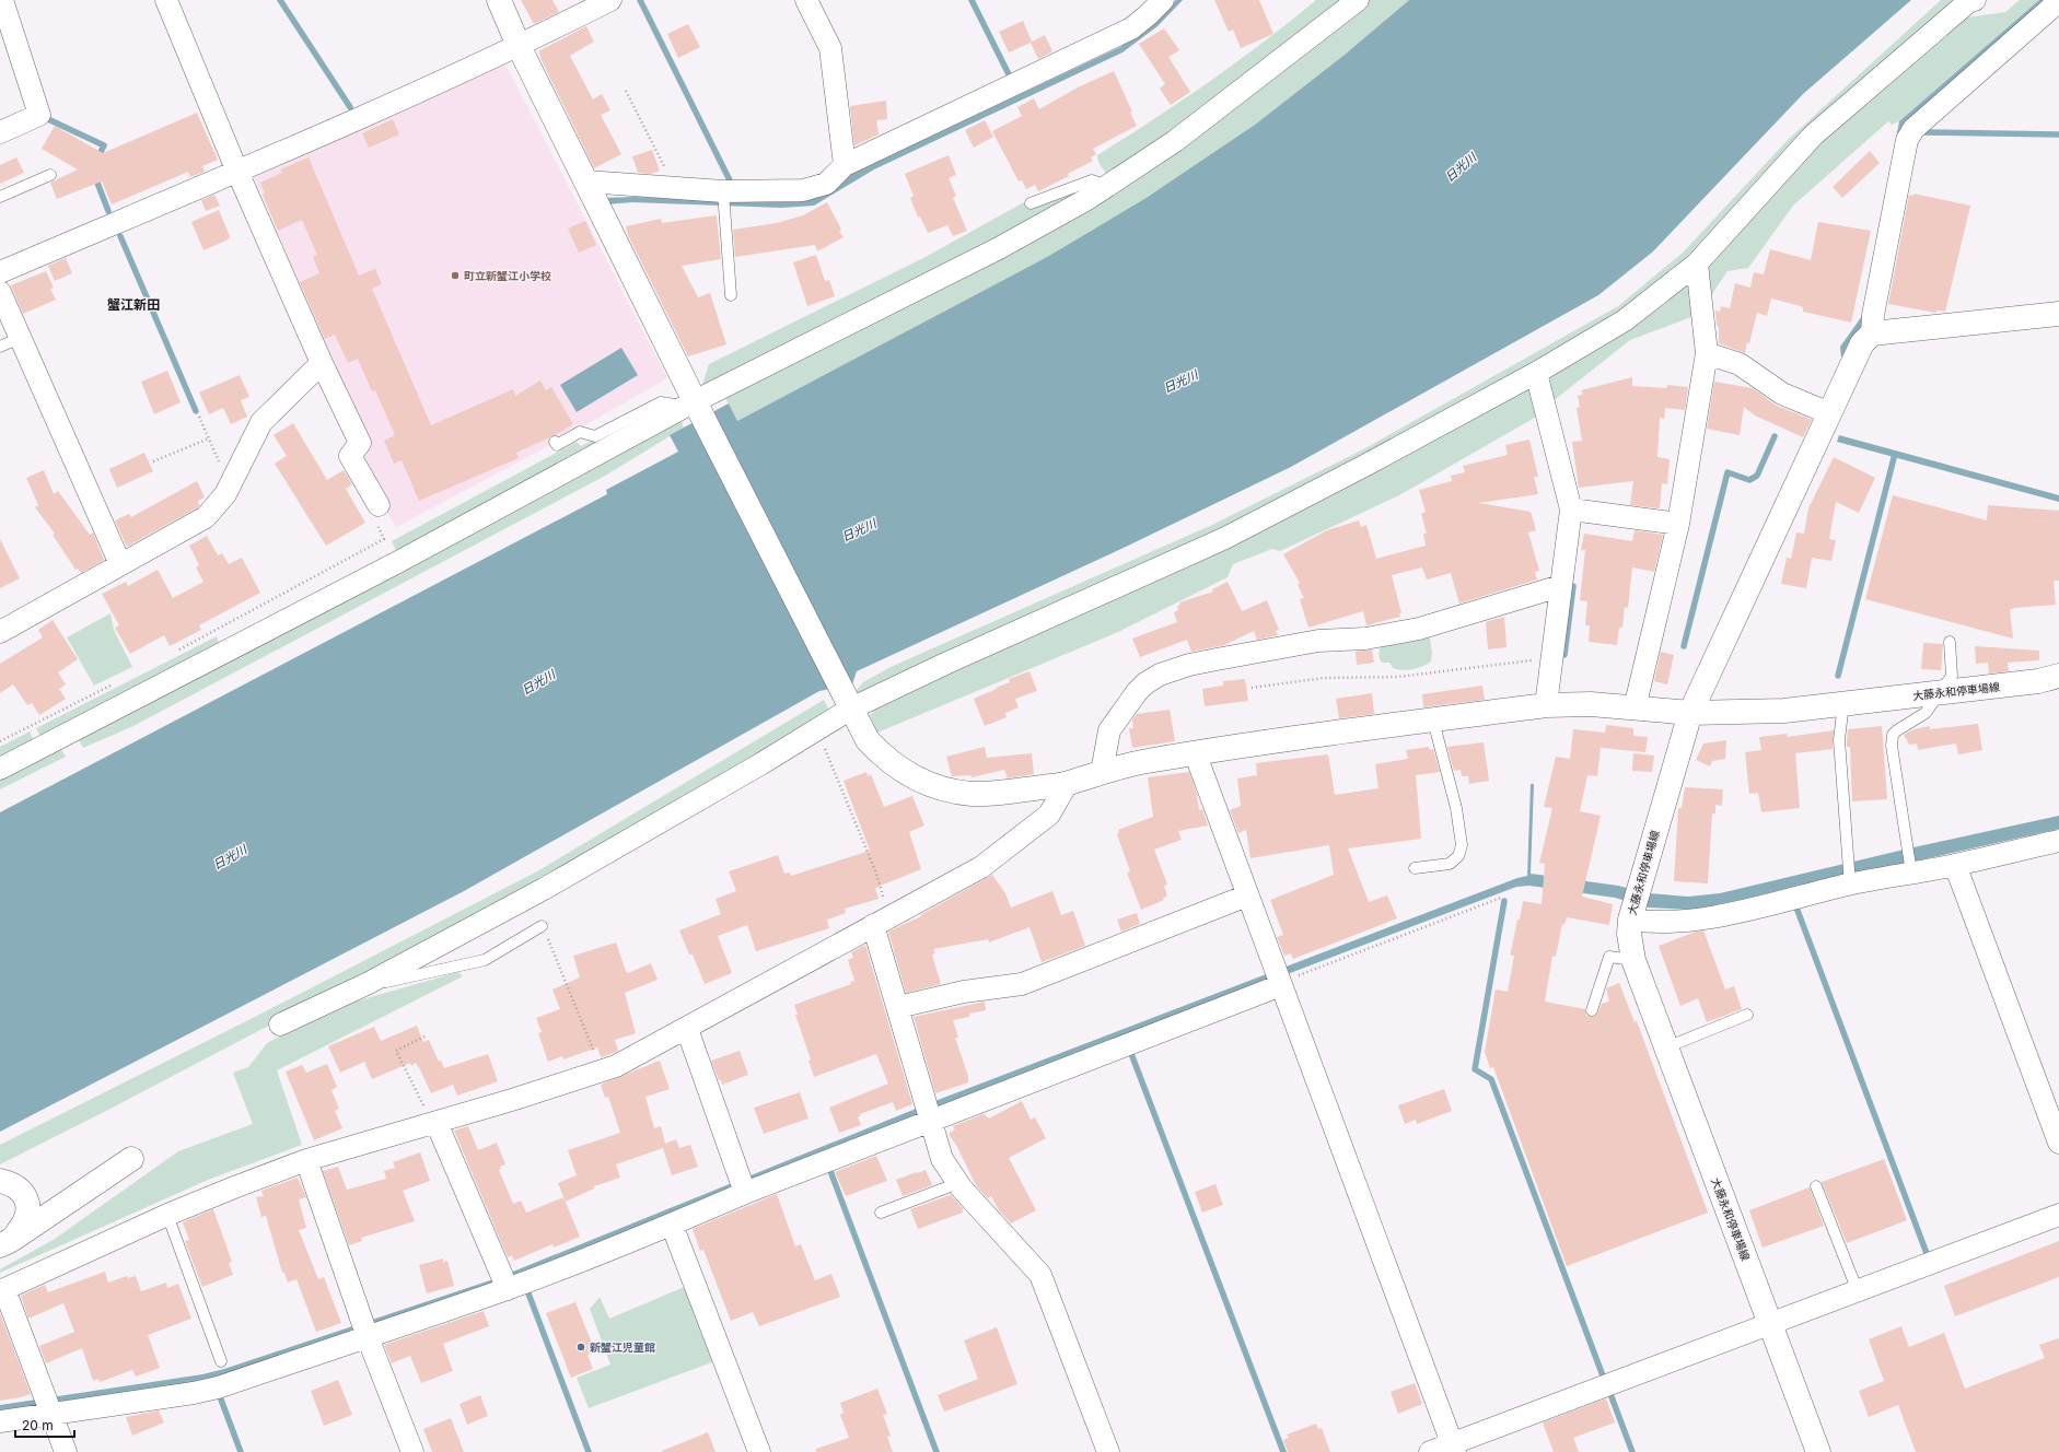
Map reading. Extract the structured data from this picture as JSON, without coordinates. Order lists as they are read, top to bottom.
{
  "streets": {
    "street": ["大藤永和停車場線"]
  },
  "districts": ["蟹江新田"],
  "water": ["日光川"],
  "places": ["町立新蟹江小学校", "新蟹江児童館"],
  "scale_bar": "20 m"
}
